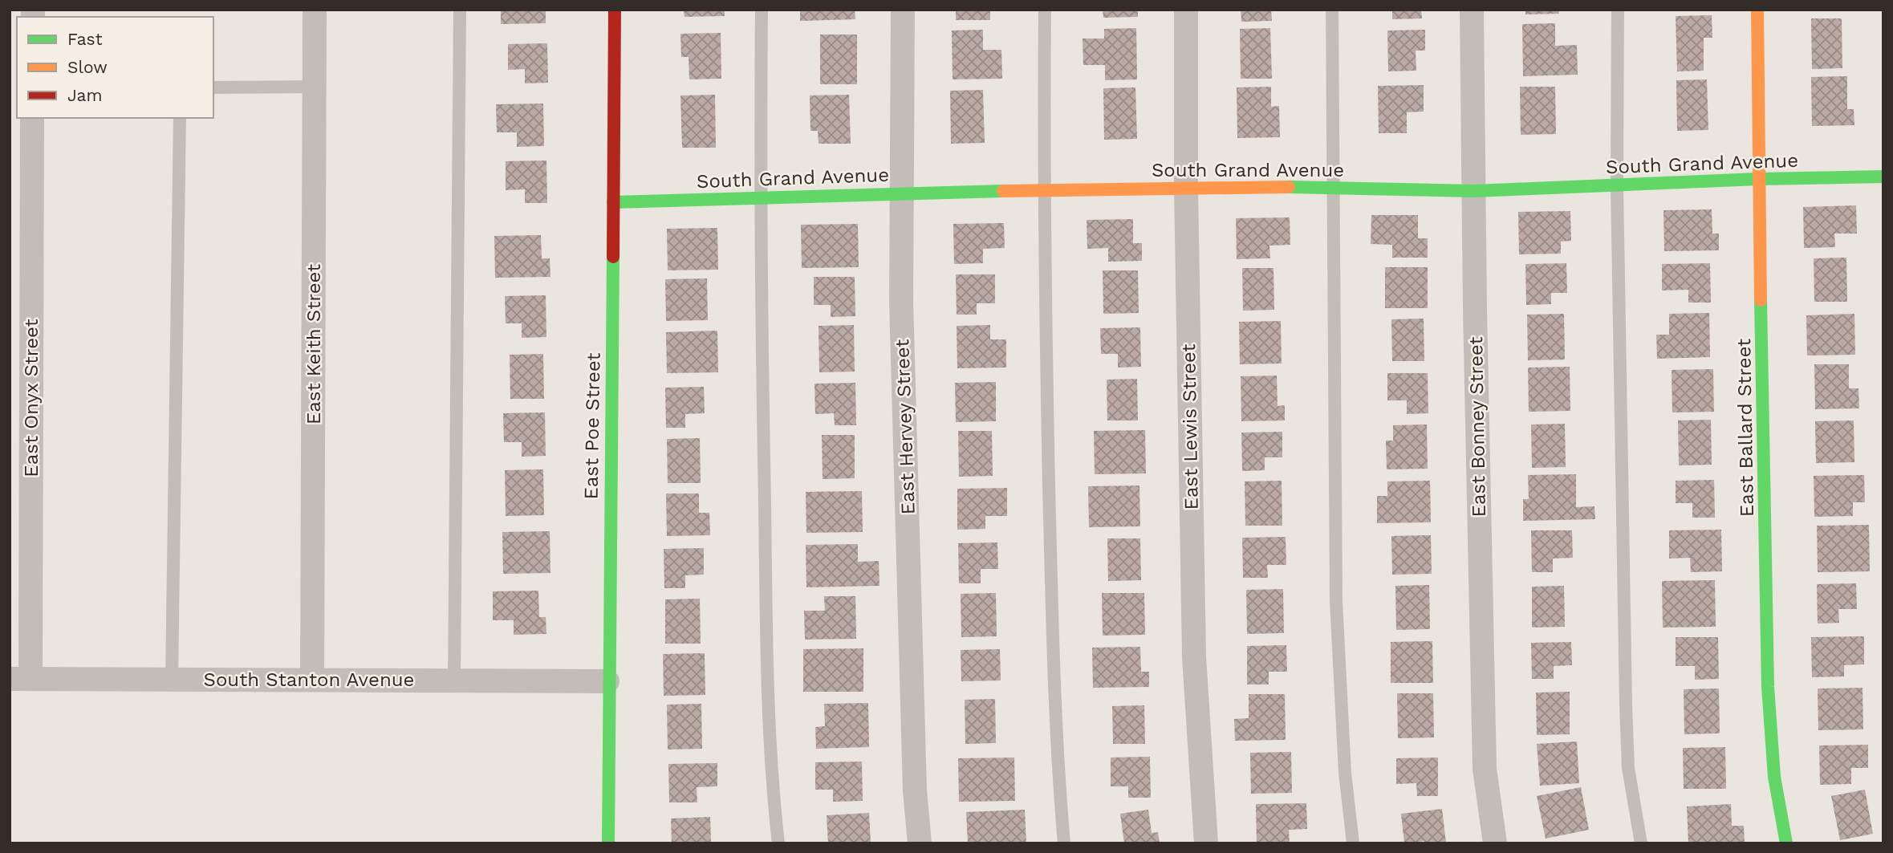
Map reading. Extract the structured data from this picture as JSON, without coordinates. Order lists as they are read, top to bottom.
{
  "streets": {
    "street": [
      "South Grand Avenue",
      "East Keith Street",
      "East Onyx Street",
      "East Poe Street",
      "East Hervey Street",
      "East Lewis Street",
      "East Bonney Street",
      "East Ballard Street",
      "South Stanton Avenue"
    ]
  },
  "crossings": [
    ["South Grand Avenue", "East Poe Street"],
    ["South Grand Avenue", "East Hervey Street"],
    ["South Grand Avenue", "East Lewis Street"],
    ["South Grand Avenue", "East Bonney Street"],
    ["South Grand Avenue", "East Ballard Street"],
    ["East Keith Street", "South Stanton Avenue"],
    ["East Onyx Street", "South Stanton Avenue"],
    ["East Poe Street", "South Stanton Avenue"]
  ],
  "legend": ["Fast", "Slow", "Jam"]
}
